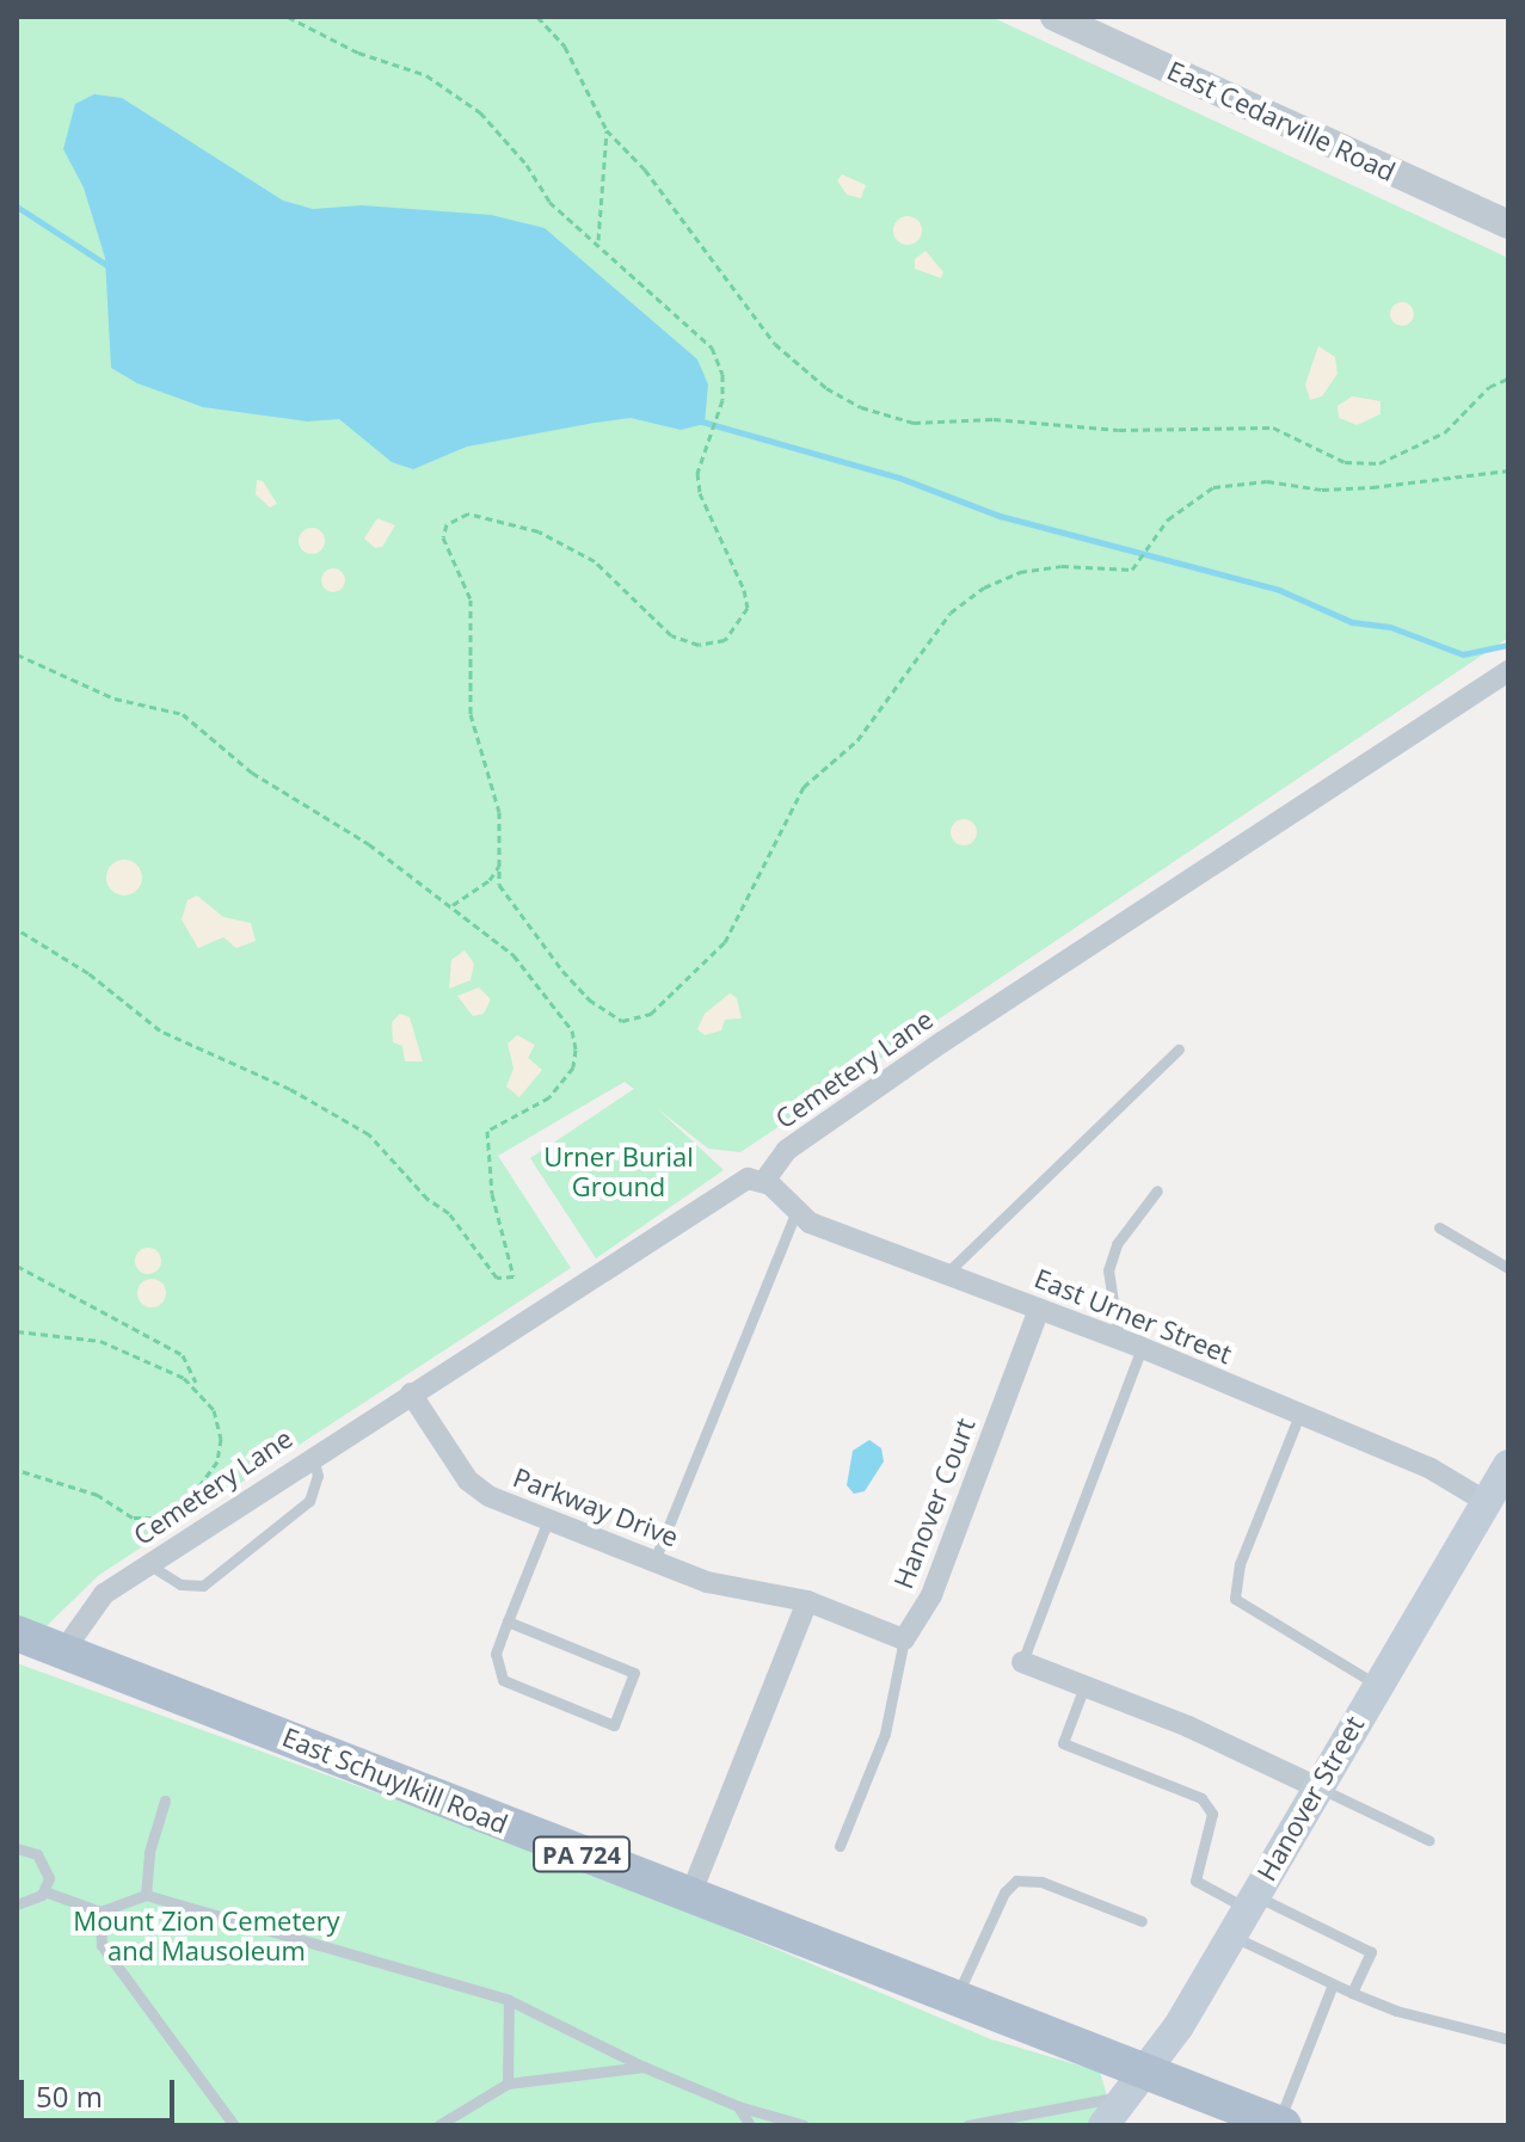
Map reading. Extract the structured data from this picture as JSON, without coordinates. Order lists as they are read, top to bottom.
{
  "streets": {
    "main road": ["East Schuylkill Road", "Hanover Street", "PA 724"],
    "street": [
      "East Cedarville Road",
      "Cemetery Lane",
      "East Urner Street",
      "Hanover Court",
      "Parkway Drive"
    ]
  },
  "crossings": [
    ["Cemetery Lane", "East Urner Street"],
    ["Cemetery Lane", "Parkway Drive"],
    ["Cemetery Lane", "East Schuylkill Road"],
    ["East Urner Street", "Hanover Court"],
    ["East Urner Street", "Hanover Street"],
    ["East Schuylkill Road", "Hanover Street"],
    ["East Schuylkill Road", "PA 724"],
    ["Hanover Street", "PA 724"]
  ],
  "parks": ["Urner Burial Ground", "Mount Zion Cemetery and Mausoleum"],
  "scale_bar": "50 m"
}
